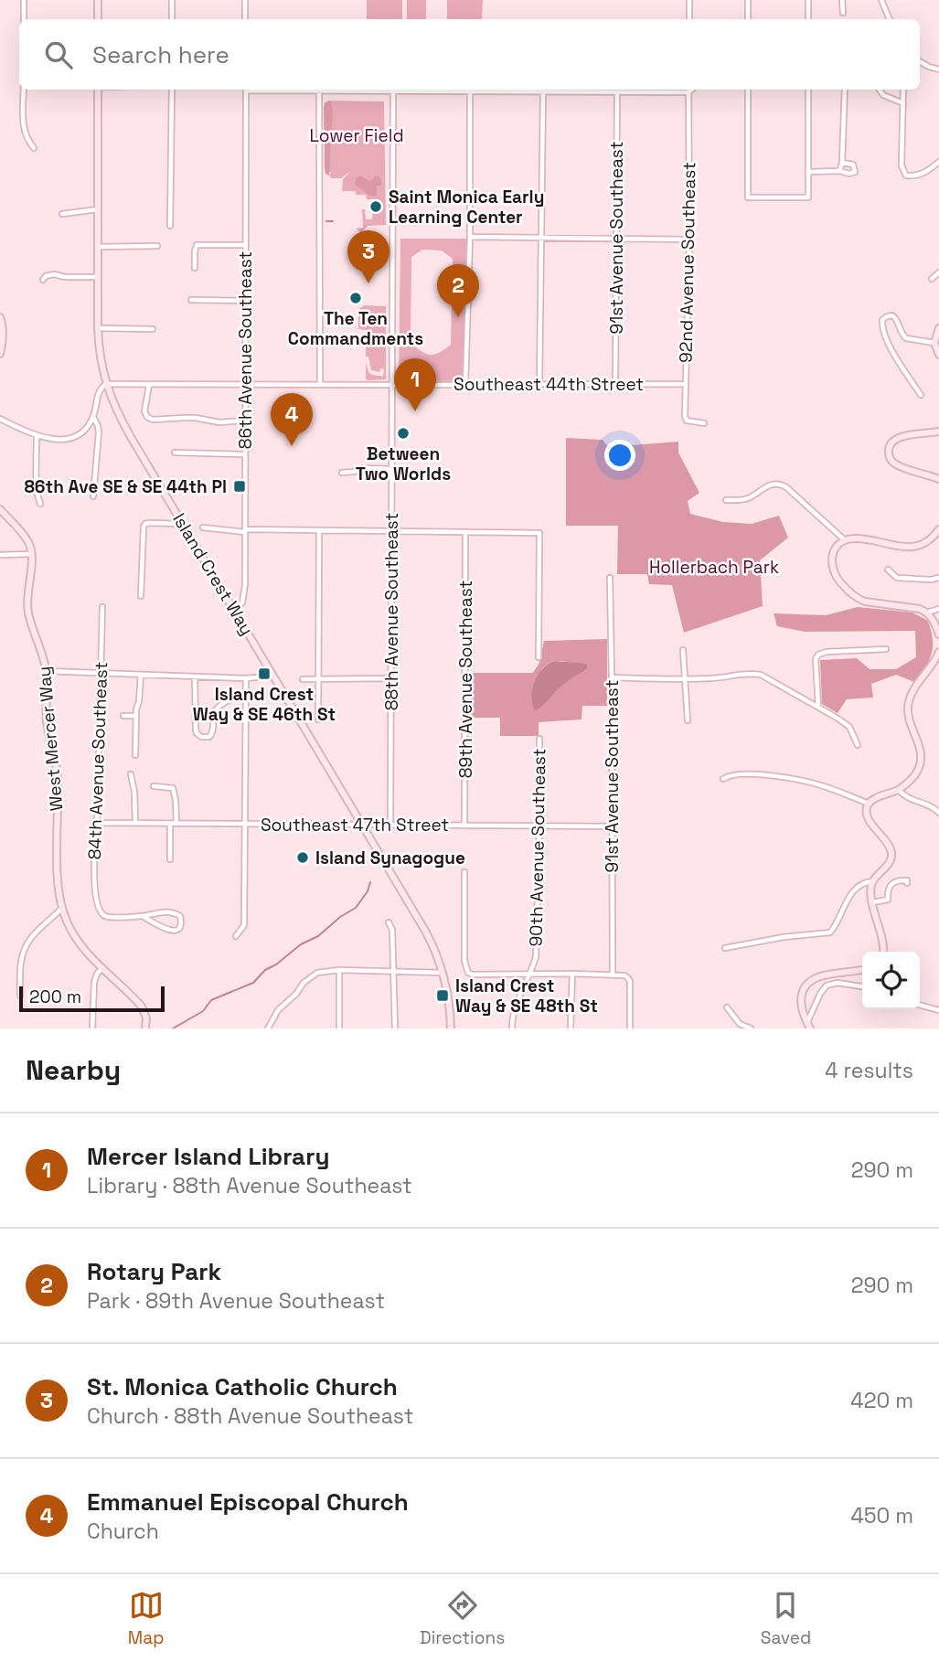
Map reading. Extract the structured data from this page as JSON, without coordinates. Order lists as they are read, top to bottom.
{
  "streets": {
    "street": [
      "91st Avenue Southeast",
      "92nd Avenue Southeast",
      "86th Avenue Southeast",
      "Southeast 44th Street",
      "Island Crest Way",
      "88th Avenue Southeast",
      "89th Avenue Southeast",
      "West Mercer Way",
      "84th Avenue Southeast",
      "Southeast 47th Street",
      "90th Avenue Southeast"
    ]
  },
  "crossings": [
    ["91st Avenue Southeast", "Southeast 44th Street"],
    ["91st Avenue Southeast", "Southeast 47th Street"],
    ["92nd Avenue Southeast", "Southeast 44th Street"],
    ["86th Avenue Southeast", "Southeast 44th Street"],
    ["86th Avenue Southeast", "Island Crest Way"],
    ["Southeast 44th Street", "Island Crest Way"],
    ["Southeast 44th Street", "88th Avenue Southeast"],
    ["Island Crest Way", "Southeast 47th Street"],
    ["88th Avenue Southeast", "Southeast 47th Street"],
    ["89th Avenue Southeast", "Southeast 47th Street"],
    ["84th Avenue Southeast", "Southeast 47th Street"],
    ["Southeast 47th Street", "90th Avenue Southeast"]
  ],
  "parks": ["Lower Field", "Hollerbach Park"],
  "places": {
    "other": [
      "Saint Monica Early Learning Center",
      "The Ten Commandments",
      "Between Two Worlds",
      "Island Synagogue"
    ],
    "transit": ["86th Ave SE & SE 44th Pl", "Island Crest Way & SE 46th St", "Island Crest Way & SE 48th St"]
  },
  "scale_bar": "200 m",
  "page": {
    "search": "Search here",
    "pins": [
      "3",
      "2",
      "1",
      "4"
    ],
    "scale": "200 m",
    "heading": ["Nearby", "4 results"],
    "list": [
      {
        "mark": "1",
        "name": "Mercer Island Library",
        "note": "Library · 88th Avenue Southeast",
        "value": "290 m"
      },
      {
        "mark": "2",
        "name": "Rotary Park",
        "note": "Park · 89th Avenue Southeast",
        "value": "290 m"
      },
      {
        "mark": "3",
        "name": "St. Monica Catholic Church",
        "note": "Church · 88th Avenue Southeast",
        "value": "420 m"
      },
      {
        "mark": "4",
        "name": "Emmanuel Episcopal Church",
        "note": "Church",
        "value": "450 m"
      }
    ],
    "nav": ["Map", "Directions", "Saved"]
  }
}
